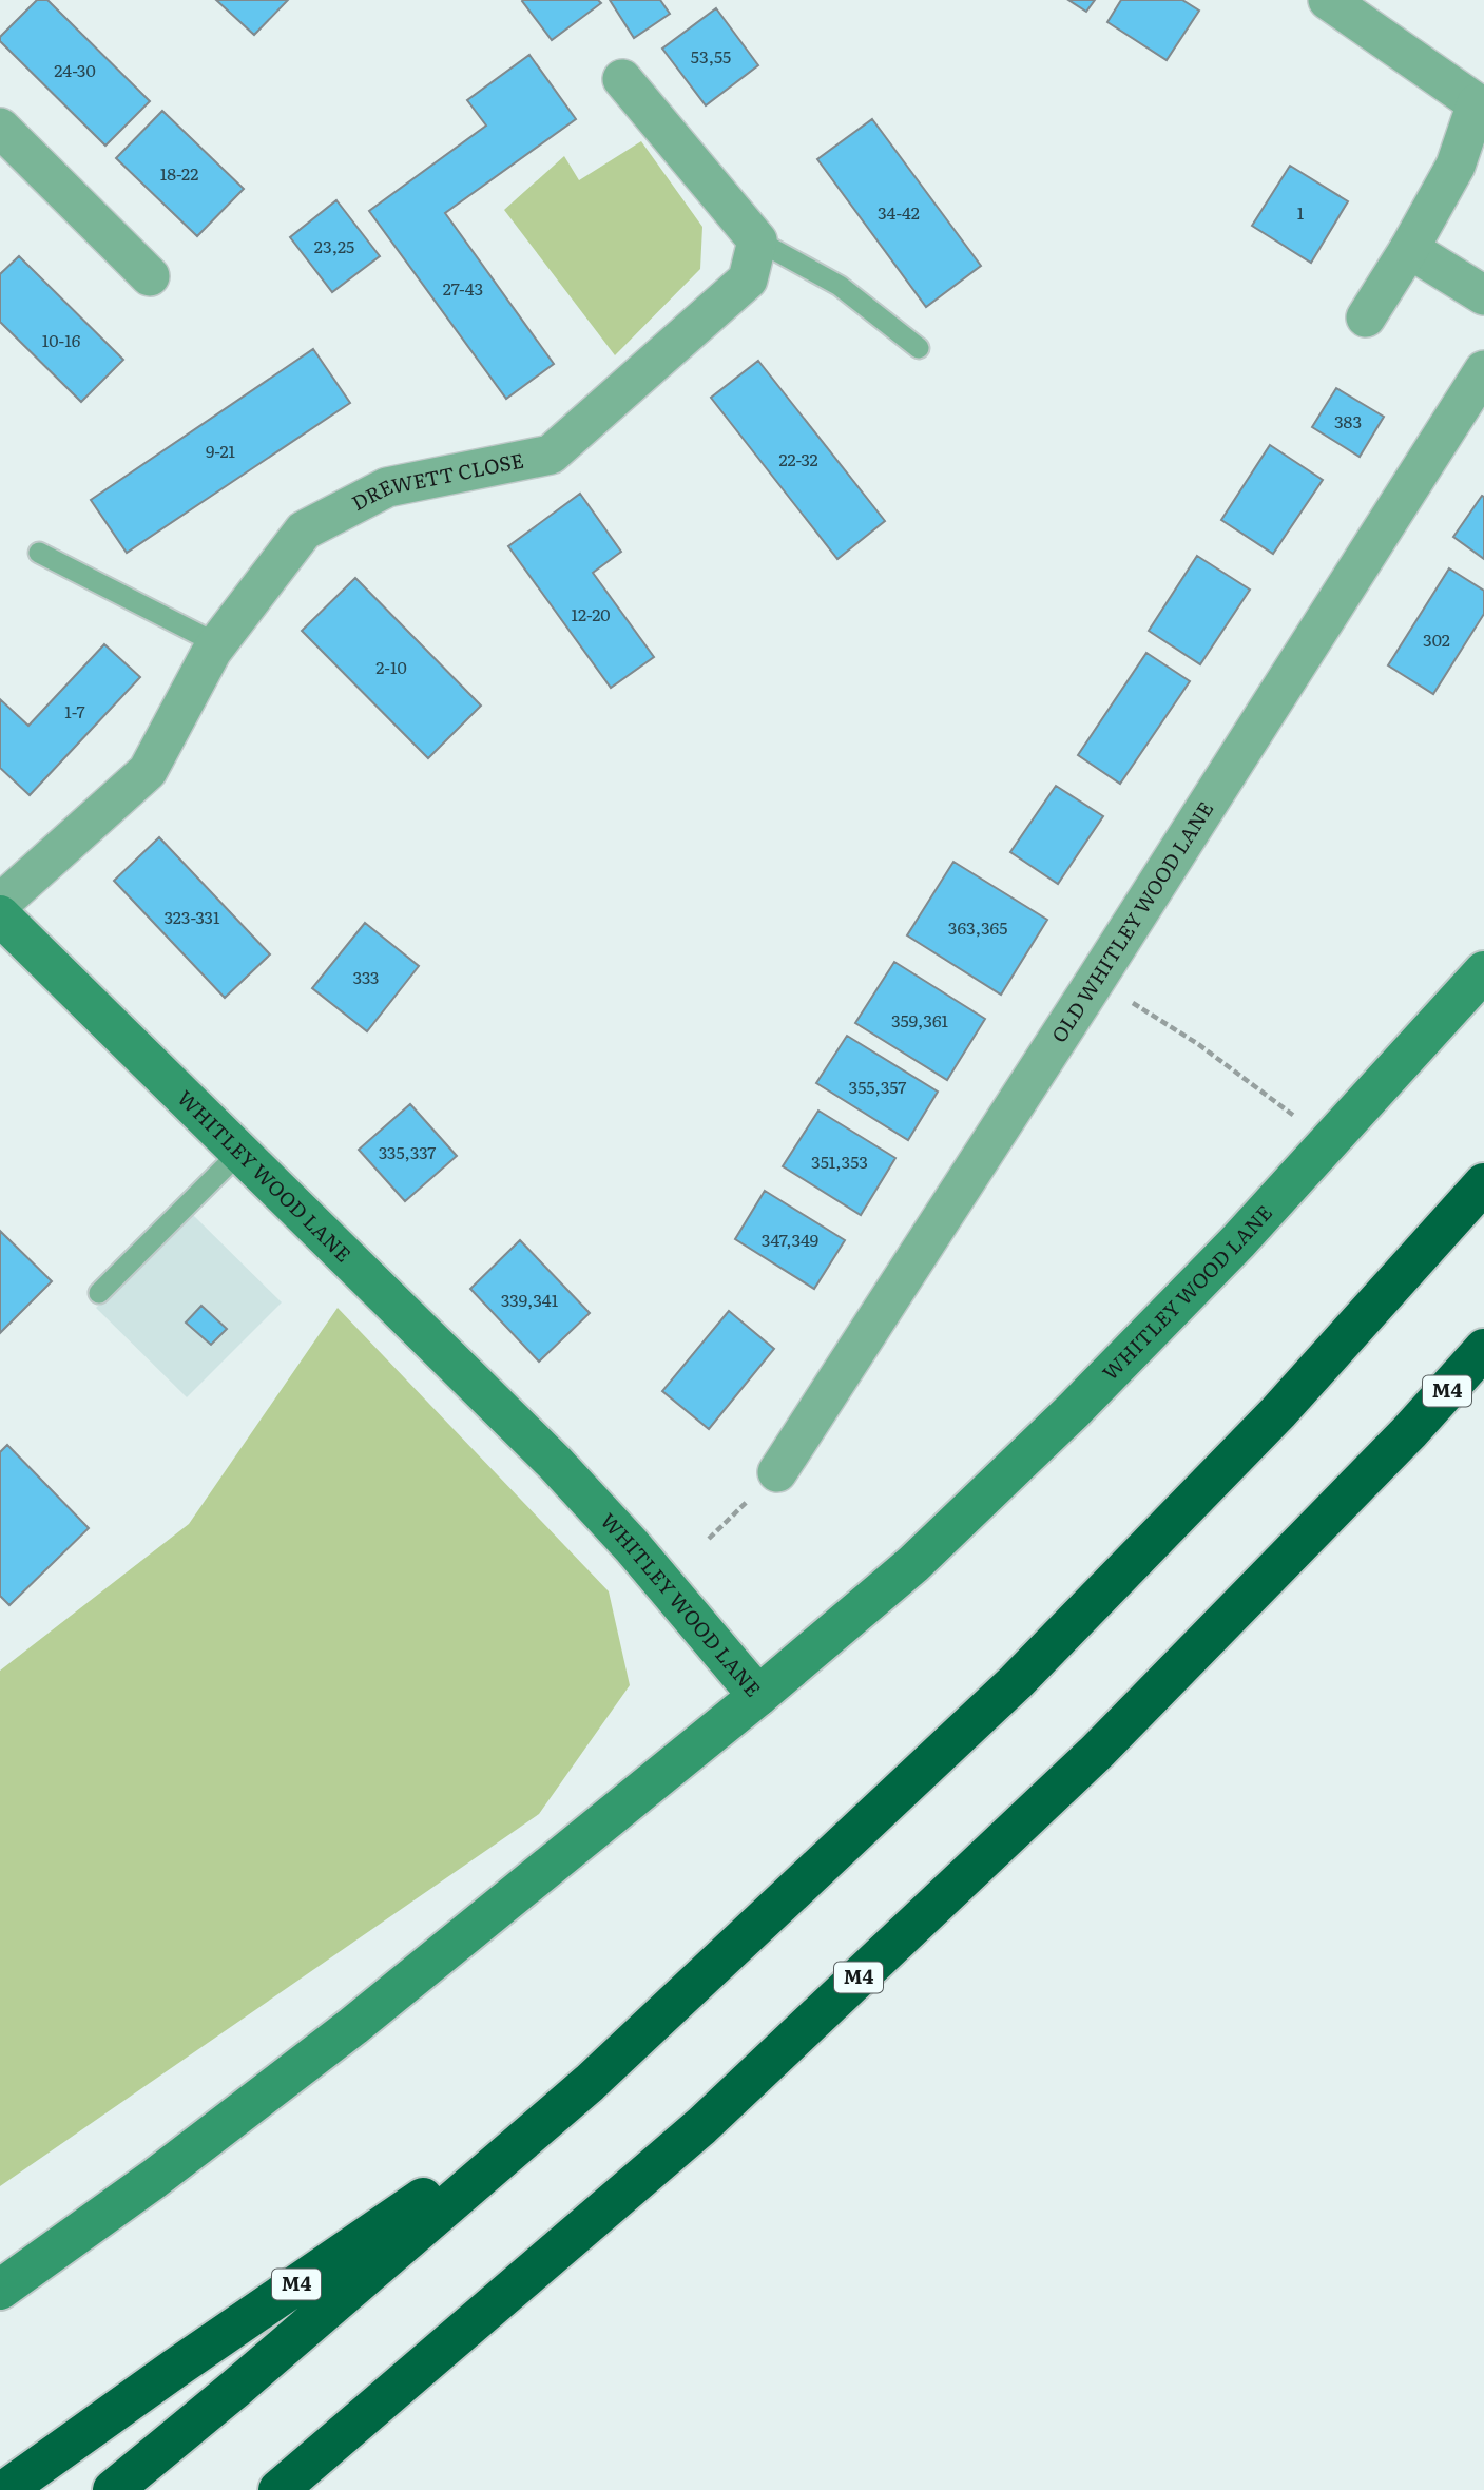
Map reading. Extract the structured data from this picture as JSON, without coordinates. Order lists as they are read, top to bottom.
{
  "streets": {
    "highway": ["M4"],
    "main road": ["WHITLEY WOOD LANE"],
    "street": ["DREWETT CLOSE", "OLD WHITLEY WOOD LANE"]
  },
  "house_numbers": [
    "53,55",
    "24-30",
    "18-22",
    "34-42",
    "1",
    "23,25",
    "27-43",
    "10-16",
    "383",
    "9-21",
    "22-32",
    "12-20",
    "302",
    "2-10",
    "1-7",
    "323-331",
    "363,365",
    "333",
    "359,361",
    "355,357",
    "335,337",
    "351,353",
    "347,349",
    "339,341"
  ]
}
